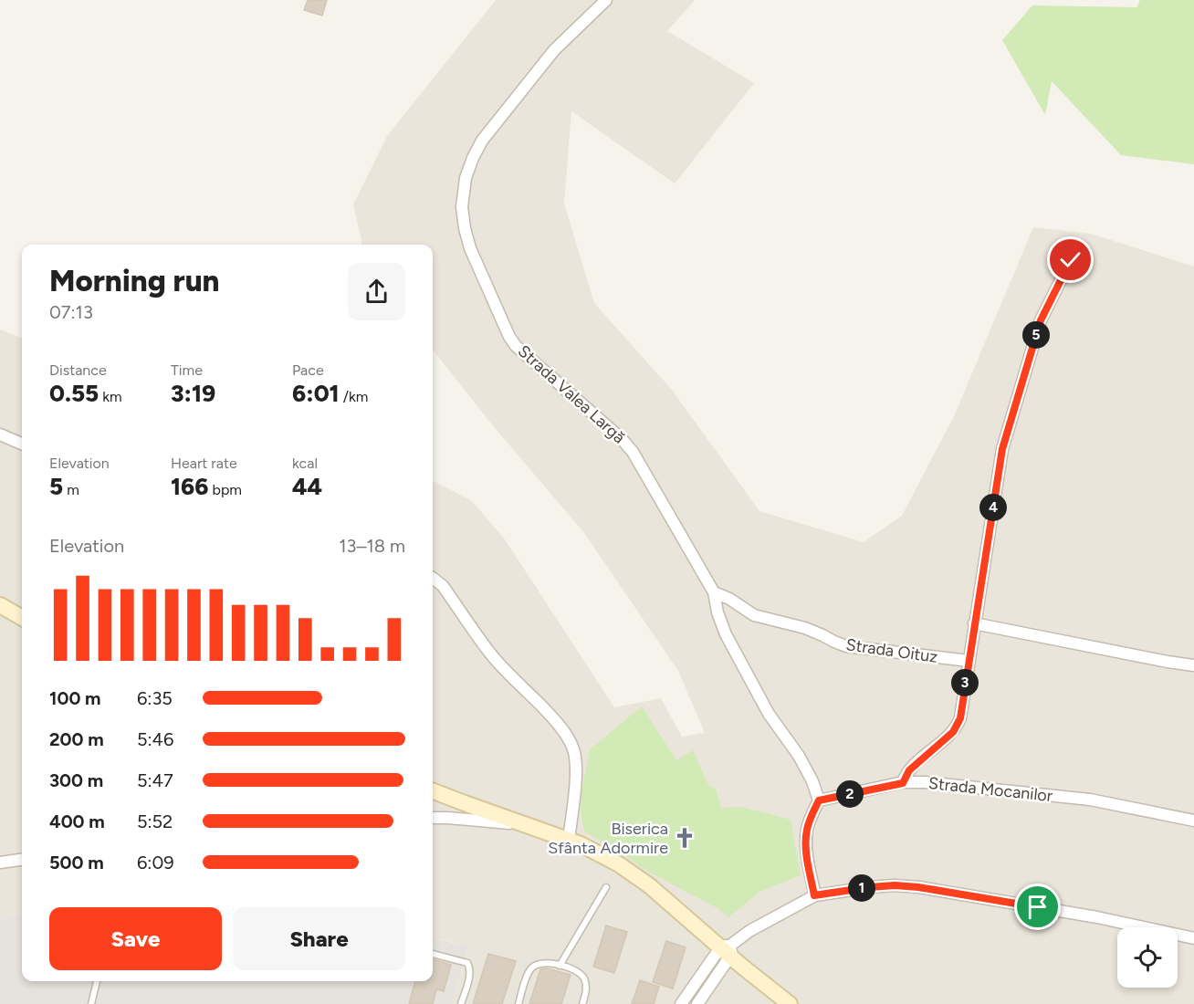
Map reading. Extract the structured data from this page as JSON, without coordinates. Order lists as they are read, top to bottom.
{
  "streets": {
    "street": ["Strada Valea Largă", "Strada Oituz", "Strada Mocanilor"]
  },
  "crossings": [
    ["Strada Valea Largă", "Strada Oituz"],
    ["Strada Valea Largă", "Strada Mocanilor"]
  ],
  "places": {
    "church": ["Biserica Sfânta Adormire"]
  },
  "page": {
    "heading": ["Morning run", "07:13"],
    "pins": [
      "5",
      "4",
      "3",
      "2",
      "1"
    ],
    "stats": [
      ["Distance", "0.55 km"],
      ["Time", "3:19"],
      ["Pace", "6:01 /km"],
      ["Elevation", "5 m"],
      ["Heart rate", "166 bpm"],
      ["kcal", "44"]
    ],
    "chart": ["Elevation", "13–18 m"],
    "list": [
      {
        "name": "100 m",
        "note": "6:35"
      },
      {
        "name": "200 m",
        "note": "5:46"
      },
      {
        "name": "300 m",
        "note": "5:47"
      },
      {
        "name": "400 m",
        "note": "5:52"
      },
      {
        "name": "500 m",
        "note": "6:09"
      }
    ],
    "buttons": ["Save", "Share"]
  }
}
